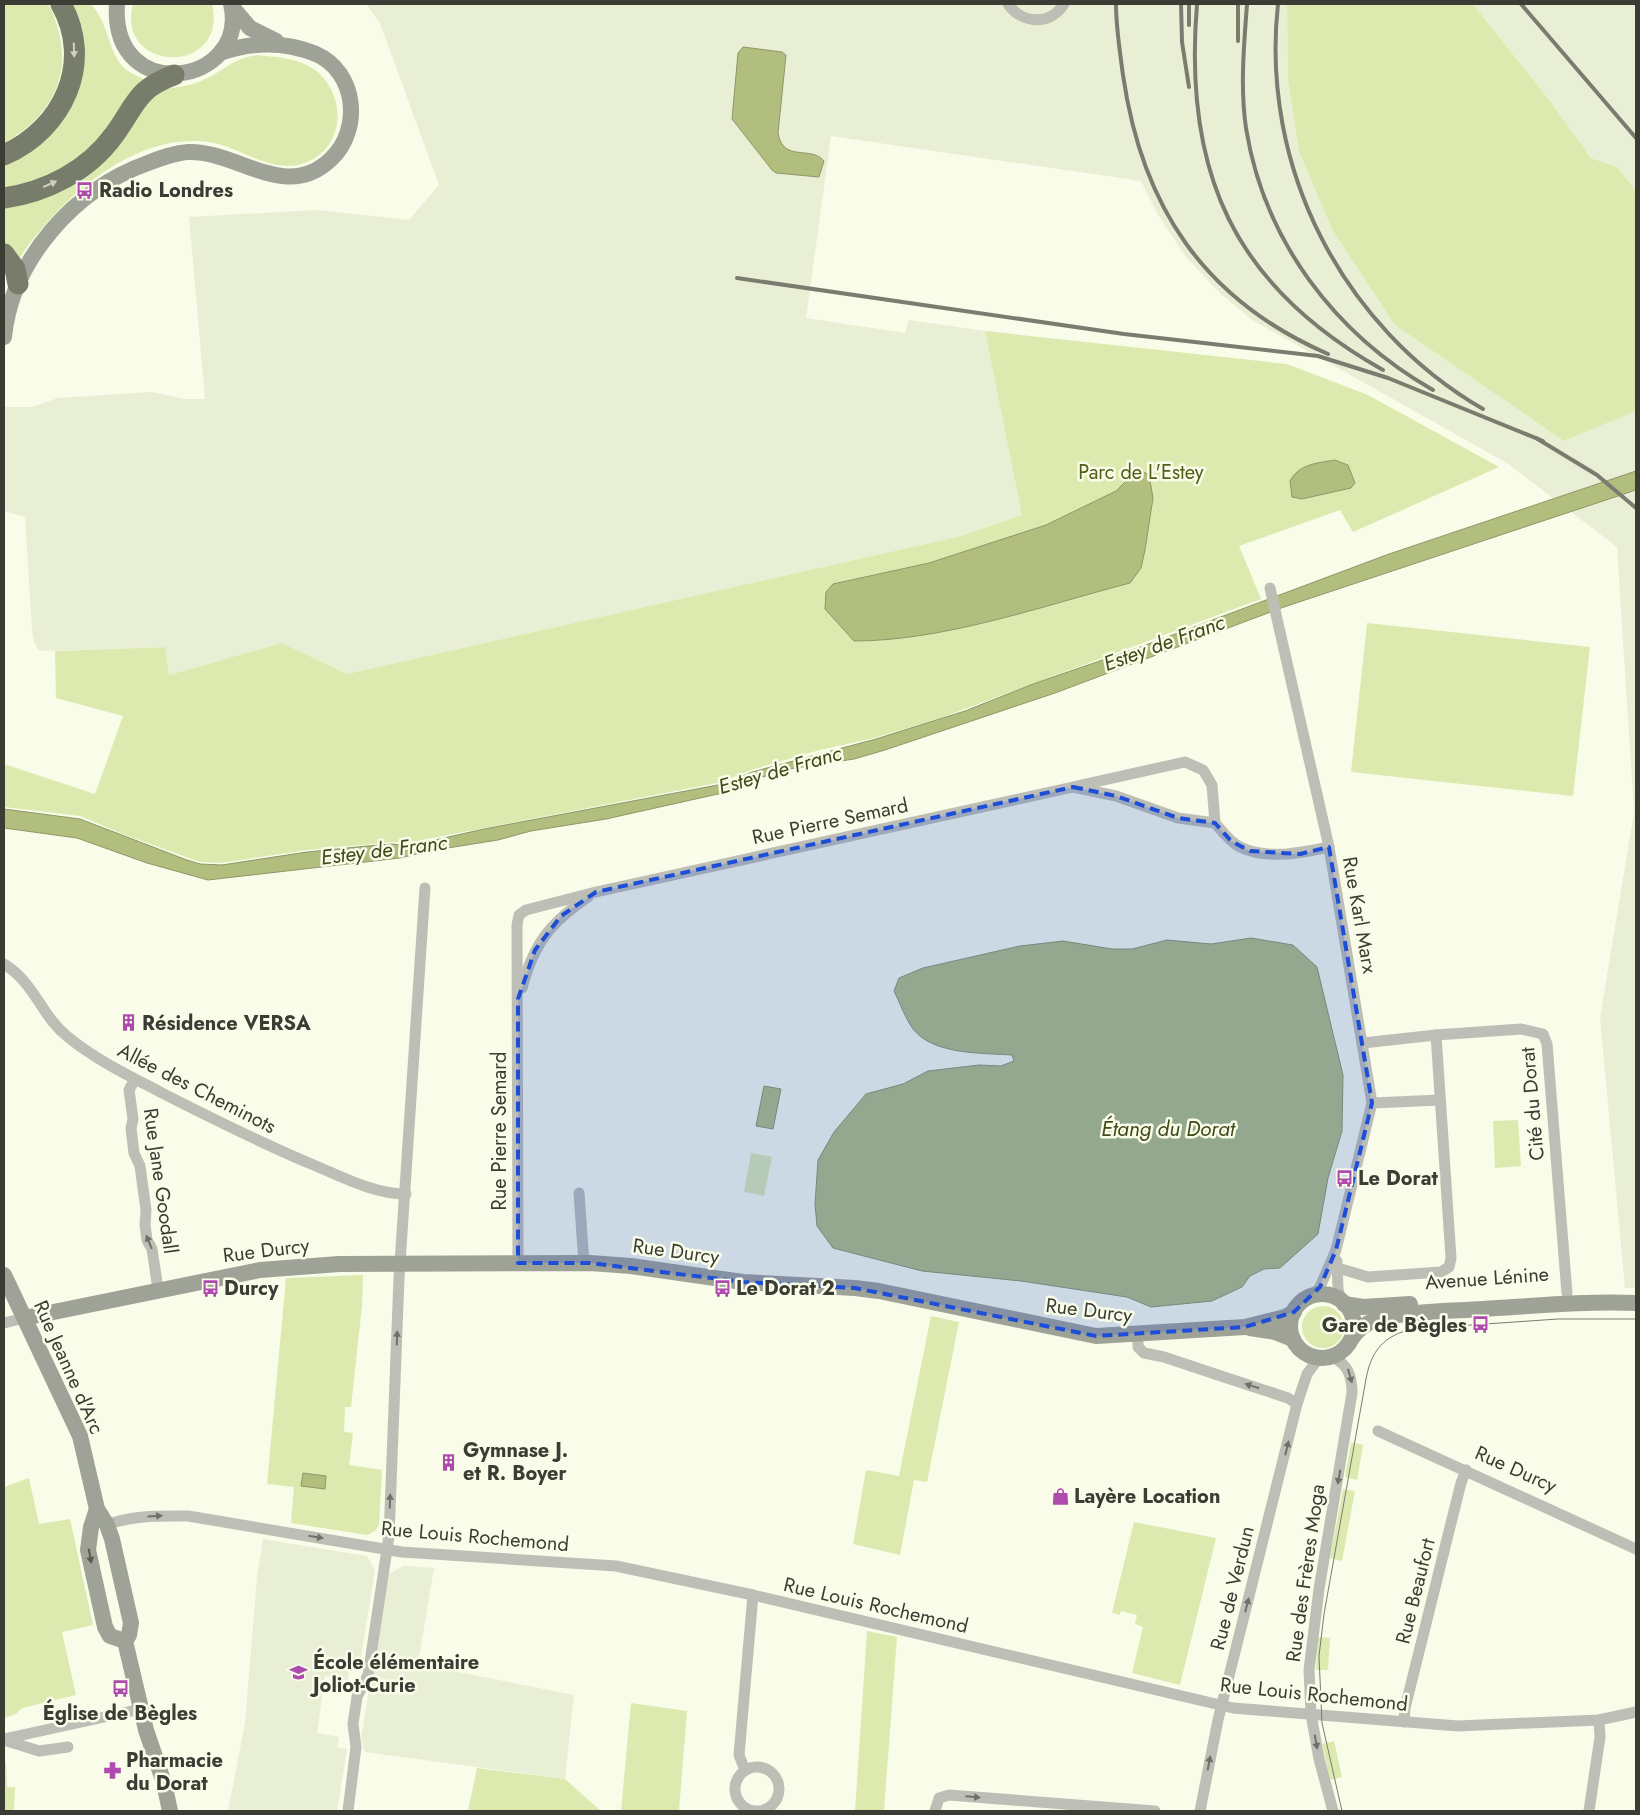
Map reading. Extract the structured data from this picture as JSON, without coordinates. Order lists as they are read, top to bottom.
{
  "streets": {
    "street": [
      "Rue Pierre Semard",
      "Rue Karl Marx",
      "Allée des Cheminots",
      "Cité du Dorat",
      "Rue Jane Goodall",
      "Rue Durcy",
      "Avenue Lénine",
      "Rue Jeanne d'Arc",
      "Rue Louis Rochemond",
      "Rue des Frères Moga",
      "Rue de Verdun",
      "Rue Beaufort"
    ]
  },
  "crossings": [
    ["Rue Pierre Semard", "Rue Durcy"],
    ["Rue Karl Marx", "Cité du Dorat"],
    ["Rue Karl Marx", "Avenue Lénine"],
    ["Rue Karl Marx", "Rue des Frères Moga"],
    ["Rue Karl Marx", "Rue de Verdun"],
    ["Allée des Cheminots", "Rue Jane Goodall"],
    ["Cité du Dorat", "Avenue Lénine"],
    ["Rue Jane Goodall", "Rue Durcy"],
    ["Rue Durcy", "Rue Jeanne d'Arc"],
    ["Rue Durcy", "Rue de Verdun"],
    ["Rue Durcy", "Rue Beaufort"],
    ["Avenue Lénine", "Rue des Frères Moga"],
    ["Avenue Lénine", "Rue de Verdun"],
    ["Rue Jeanne d'Arc", "Rue Louis Rochemond"],
    ["Rue Louis Rochemond", "Rue des Frères Moga"],
    ["Rue Louis Rochemond", "Rue de Verdun"],
    ["Rue Louis Rochemond", "Rue Beaufort"],
    ["Rue des Frères Moga", "Rue de Verdun"]
  ],
  "one_way": ["Rue Jane Goodall", "Rue des Frères Moga", "Rue de Verdun"],
  "water": ["Estey de Franc", "Étang du Dorat"],
  "parks": ["Parc de L'Estey"],
  "places": {
    "bus stop": [
      "Radio Londres",
      "Le Dorat",
      "Durcy",
      "Le Dorat 2",
      "Gare de Bègles",
      "Église de Bègles"
    ],
    "building": ["Résidence VERSA", "Gymnase J. et R. Boyer"],
    "shop": ["Layère Location"],
    "school or university": ["École élémentaire Joliot-Curie"],
    "pharmacy": ["Pharmacie du Dorat"]
  }
}
